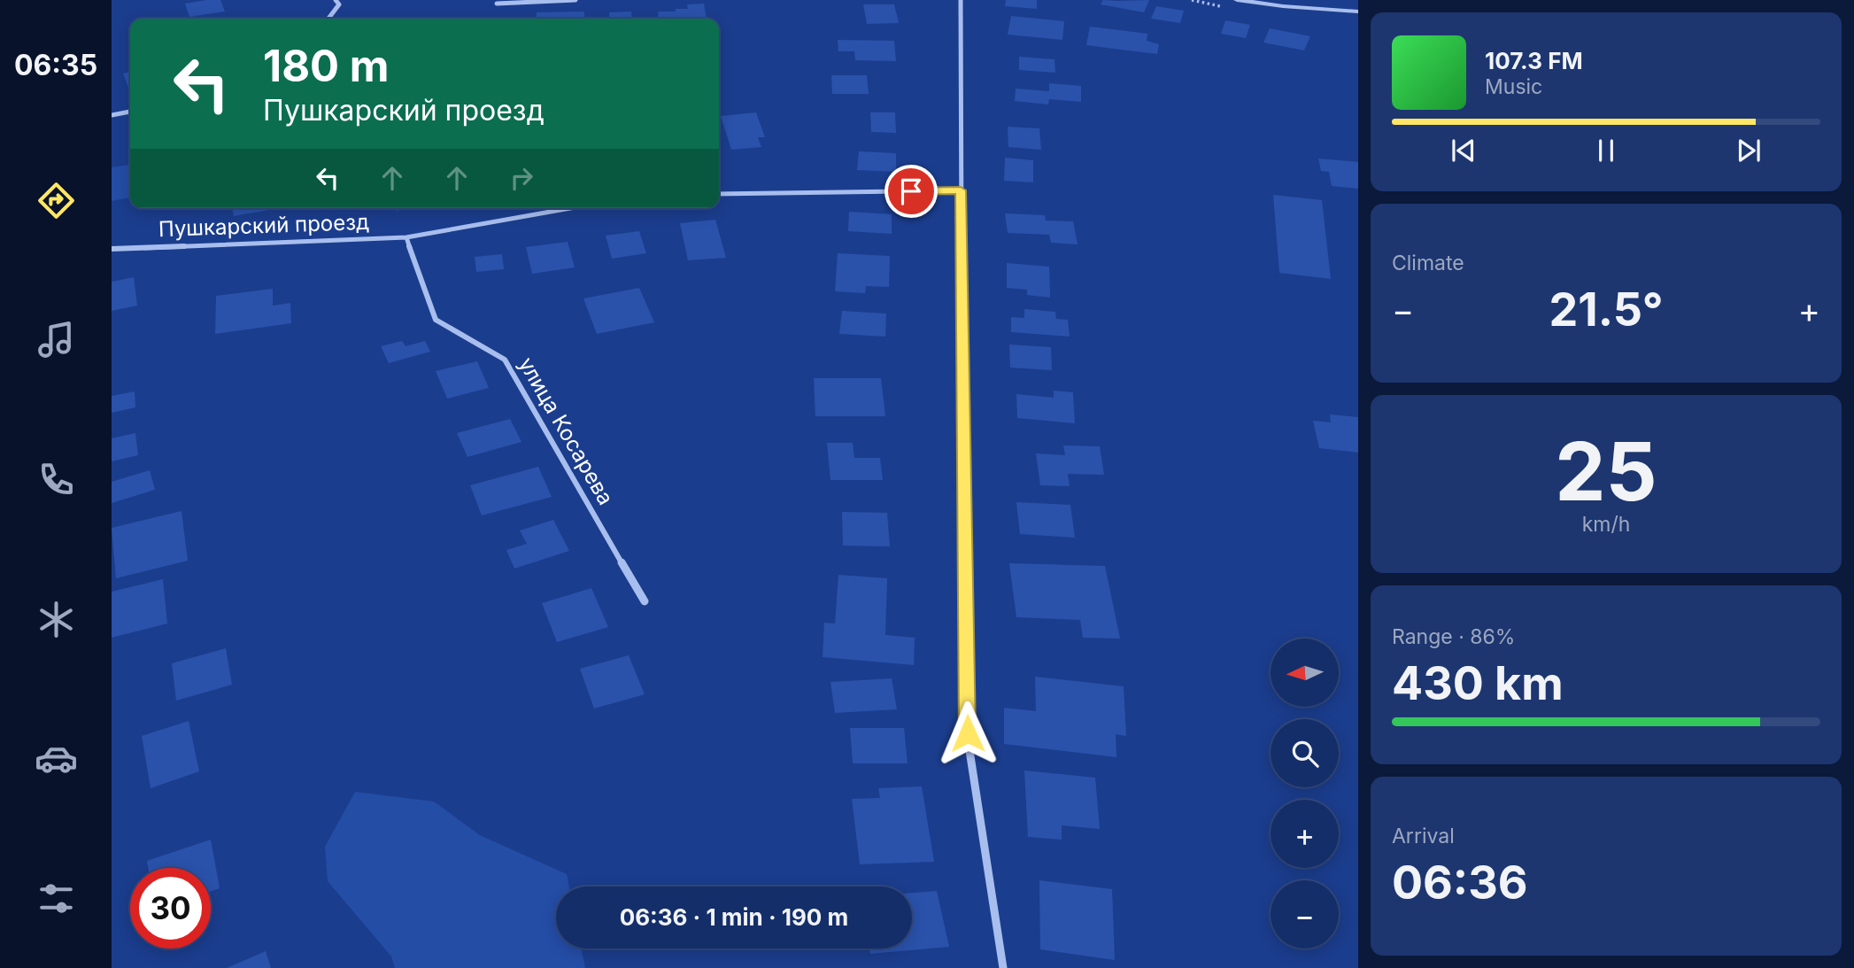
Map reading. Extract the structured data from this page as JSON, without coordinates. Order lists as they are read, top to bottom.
{
  "streets": {
    "street": ["Пушкарский проезд", "улица Косарева"]
  },
  "crossings": [
    ["Пушкарский проезд", "улица Косарева"]
  ],
  "north": "left",
  "page": {
    "tabs": "06:35",
    "turn": ["180 m", "Пушкарский проезд"],
    "song": ["107.3 FM", "Music"],
    "tile": [
      "Climate",
      ["25", "km/h"],
      ["Range · 86%", "430 km"],
      ["Arrival", "06:36"]
    ],
    "heat": ["−", "21.5°", "+"],
    "map_buttons": ["+", "−"],
    "limit": "30",
    "trip": "06:36 · 1 min · 190 m"
  }
}
